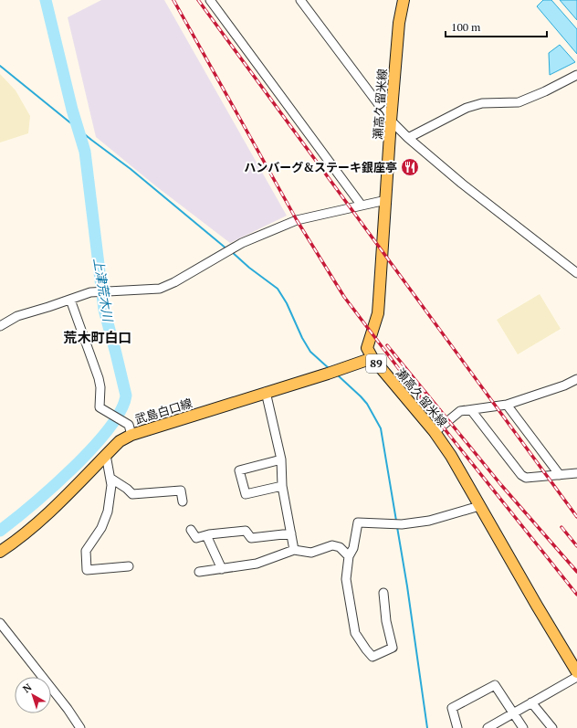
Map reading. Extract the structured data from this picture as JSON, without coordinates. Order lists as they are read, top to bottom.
{
  "streets": {
    "main road": ["瀬高久留米線", "89", "武島白口線"]
  },
  "crossings": [
    ["瀬高久留米線", "武島白口線"]
  ],
  "districts": ["荒木町白口"],
  "water": ["上津荒木川"],
  "places": {
    "restaurant": ["ハンバーグ&ステーキ銀座亭"]
  },
  "scale_bar": "100 m",
  "north": "top left"
}
